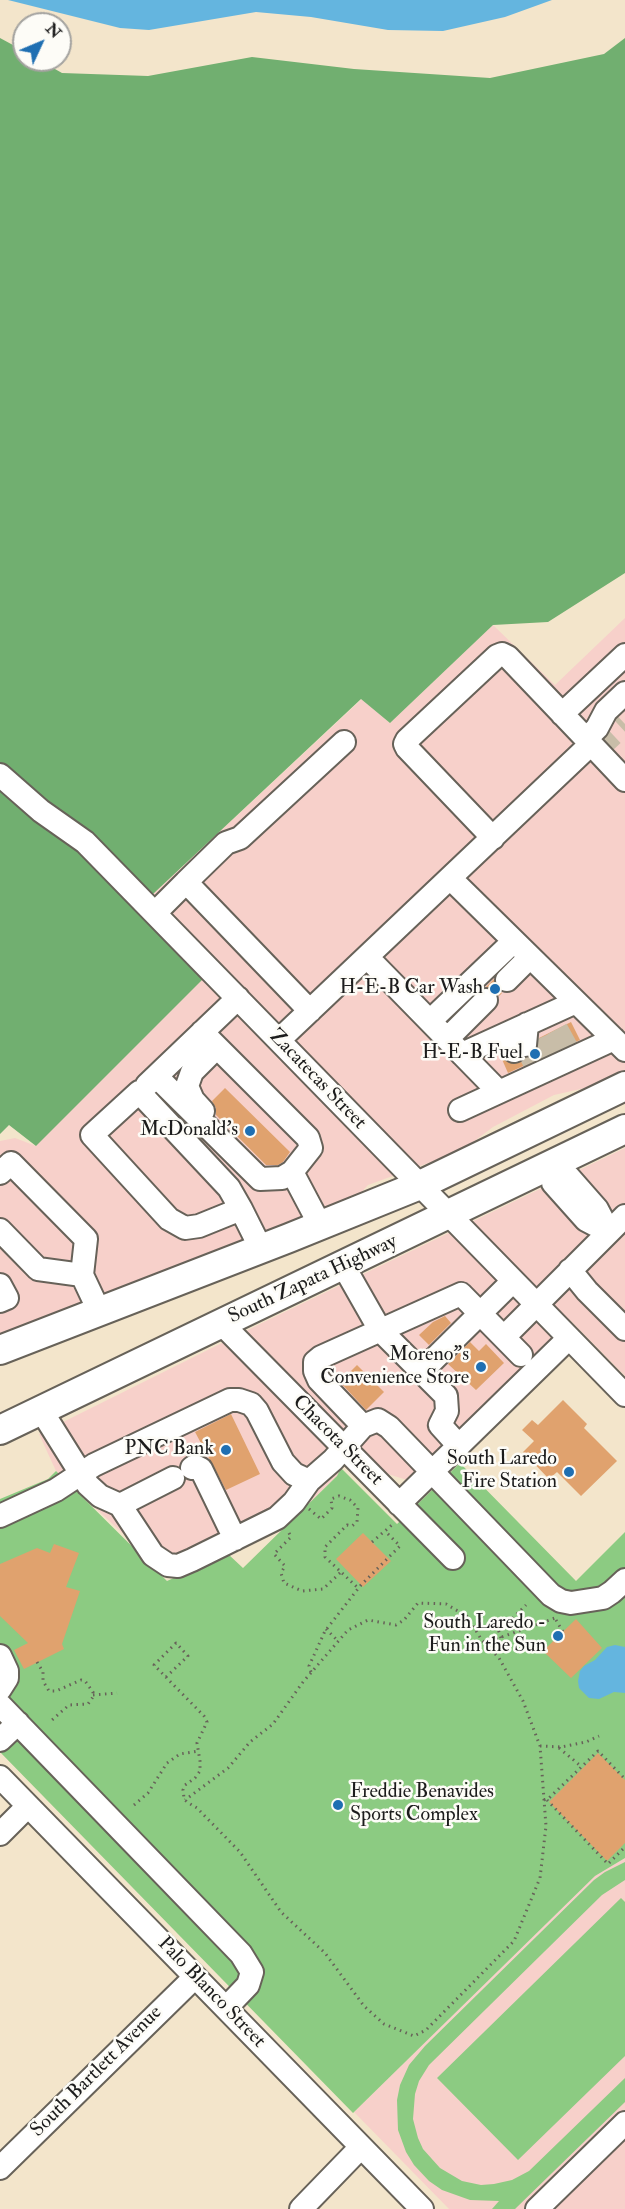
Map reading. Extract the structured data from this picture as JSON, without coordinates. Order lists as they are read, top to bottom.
{
  "streets": {
    "main road": ["South Zapata Highway"],
    "street": [
      "Zacatecas Street",
      "Chacota Street",
      "Palo Blanco Street",
      "South Bartlett Avenue"
    ]
  },
  "crossings": [
    ["Zacatecas Street", "South Zapata Highway"],
    ["South Zapata Highway", "Chacota Street"],
    ["Palo Blanco Street", "South Bartlett Avenue"]
  ],
  "places": [
    "H-E-B Car Wash",
    "H-E-B Fuel",
    "McDonald's",
    "Moreno\"s Convenience Store",
    "PNC Bank",
    "South Laredo Fire Station",
    "South Laredo - Fun in the Sun",
    "Freddie Benavides Sports Complex"
  ],
  "north": "top right"
}
